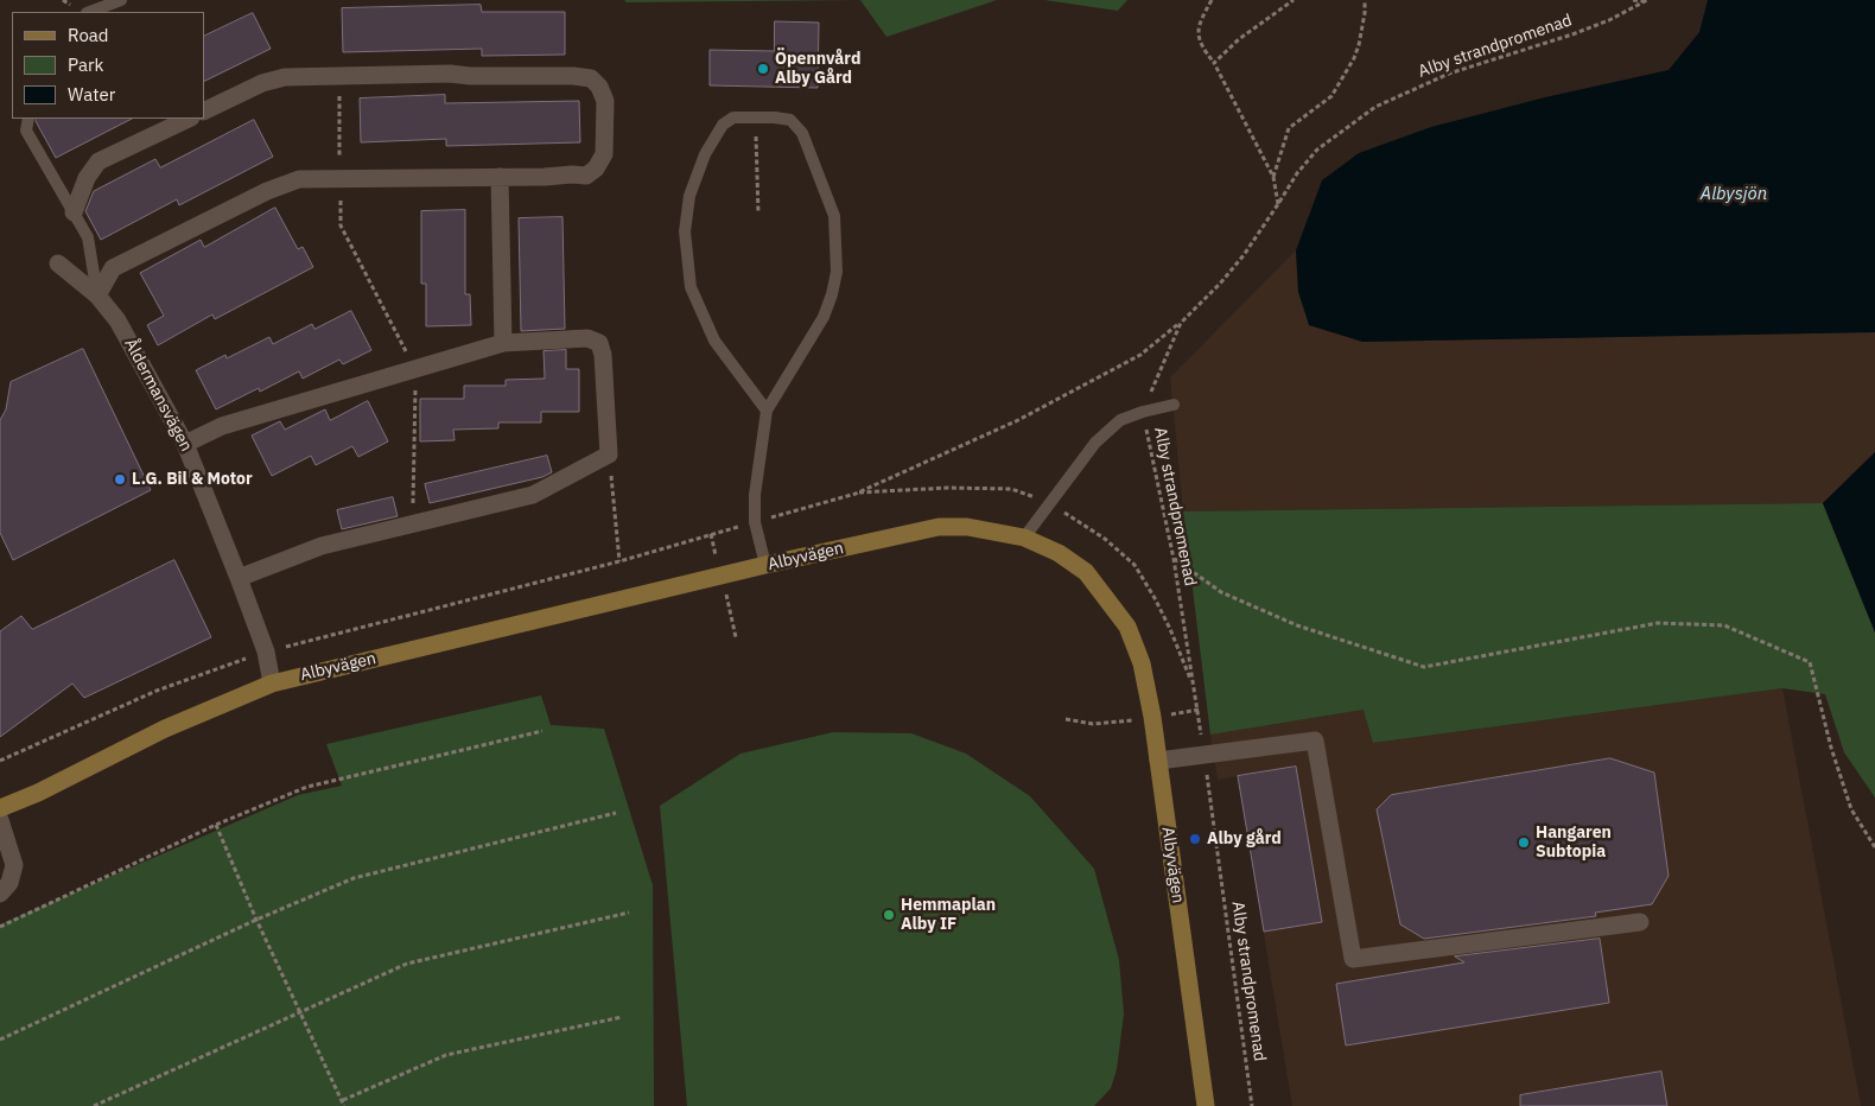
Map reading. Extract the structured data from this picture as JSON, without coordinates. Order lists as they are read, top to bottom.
{
  "streets": {
    "street": ["Åldermansvägen", "Albyvägen"],
    "path": ["Alby strandpromenad"]
  },
  "crossings": [
    ["Åldermansvägen", "Albyvägen"]
  ],
  "water": ["Albysjön"],
  "places": [
    "Öpennvård Alby Gård",
    "L.G. Bil & Motor",
    "Alby gård",
    "Hangaren Subtopia",
    "Hemmaplan Alby IF"
  ],
  "legend": ["Road", "Park", "Water"]
}
